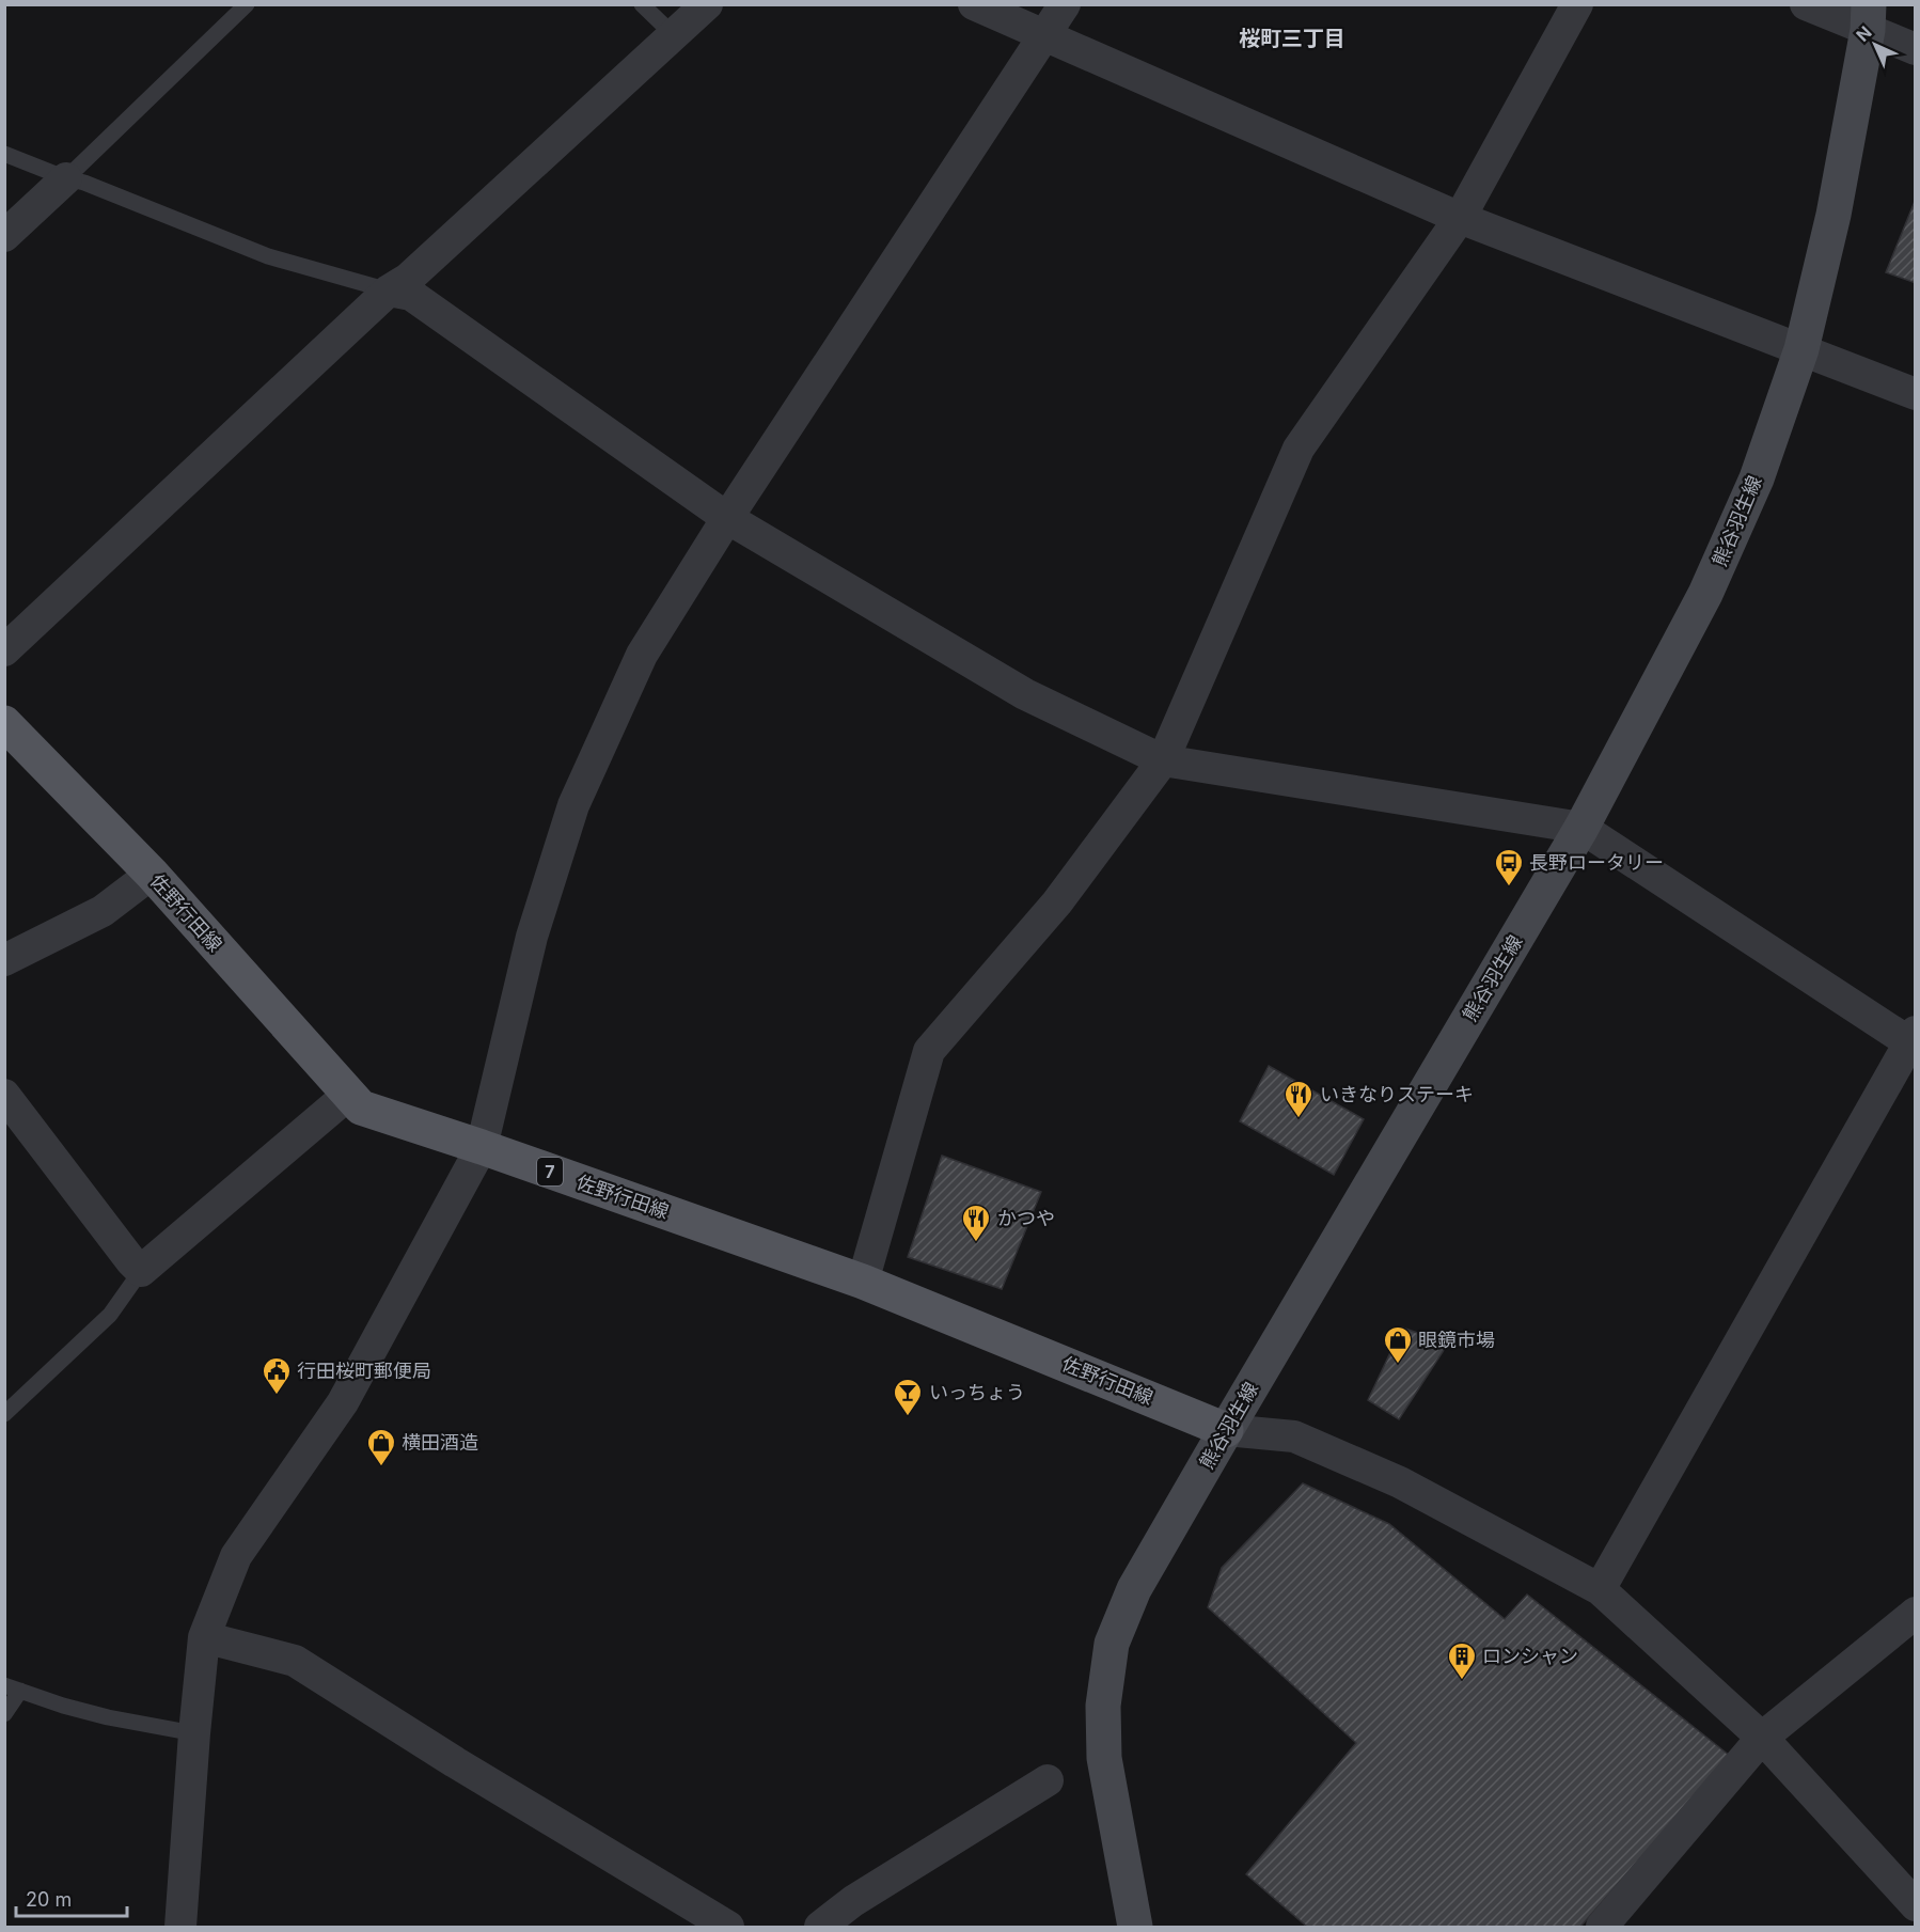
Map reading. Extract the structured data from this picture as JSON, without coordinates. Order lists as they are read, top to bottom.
{
  "streets": {
    "main road": ["熊谷羽生線", "佐野行田線", "7"]
  },
  "crossings": [
    ["熊谷羽生線", "佐野行田線"]
  ],
  "districts": ["桜町三丁目"],
  "places": {
    "bus stop": ["長野ロータリー"],
    "restaurant": ["いきなりステーキ", "かつや"],
    "shop": ["眼鏡市場", "横田酒造"],
    "public building": ["行田桜町郵便局"],
    "bar": ["いっちょう"],
    "building": ["ロンシャン"]
  },
  "scale_bar": "20 m",
  "north": "top left"
}
